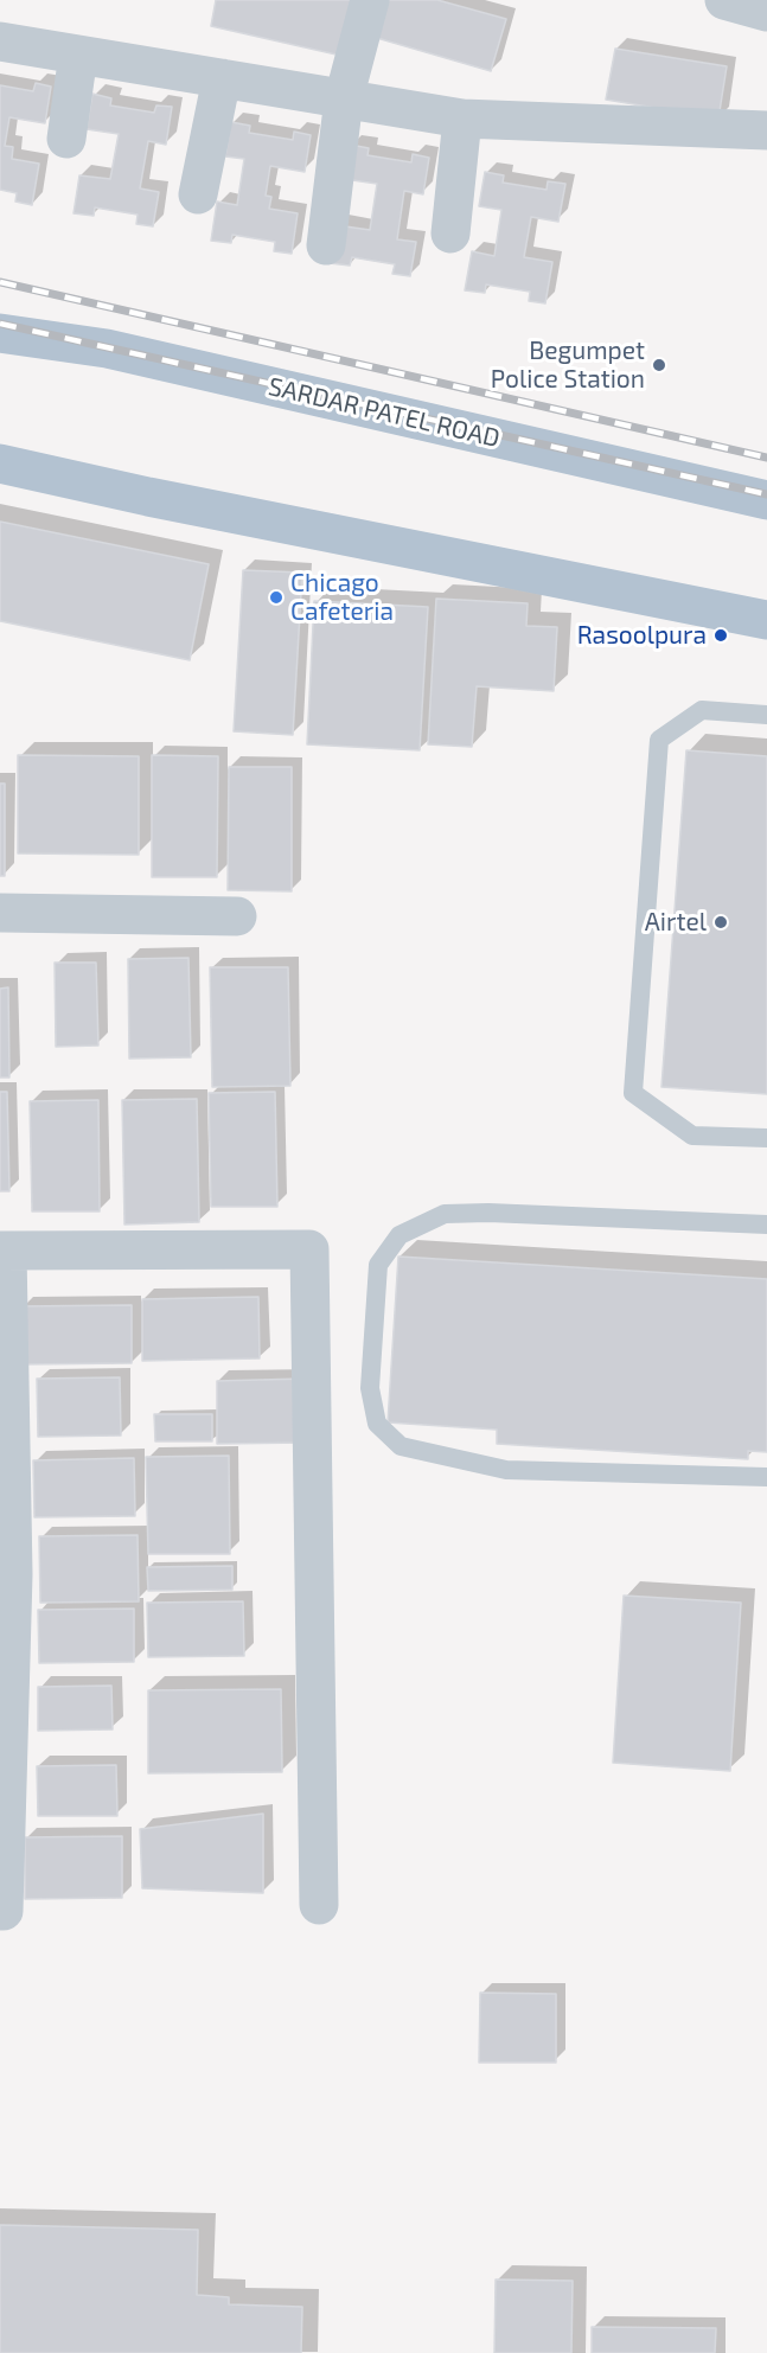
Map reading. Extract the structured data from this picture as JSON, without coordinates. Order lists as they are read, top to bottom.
{
  "streets": {
    "main road": ["SARDAR PATEL ROAD"]
  },
  "places": [
    "Begumpet Police Station",
    "Chicago Cafeteria",
    "Rasoolpura",
    "Airtel"
  ]
}
